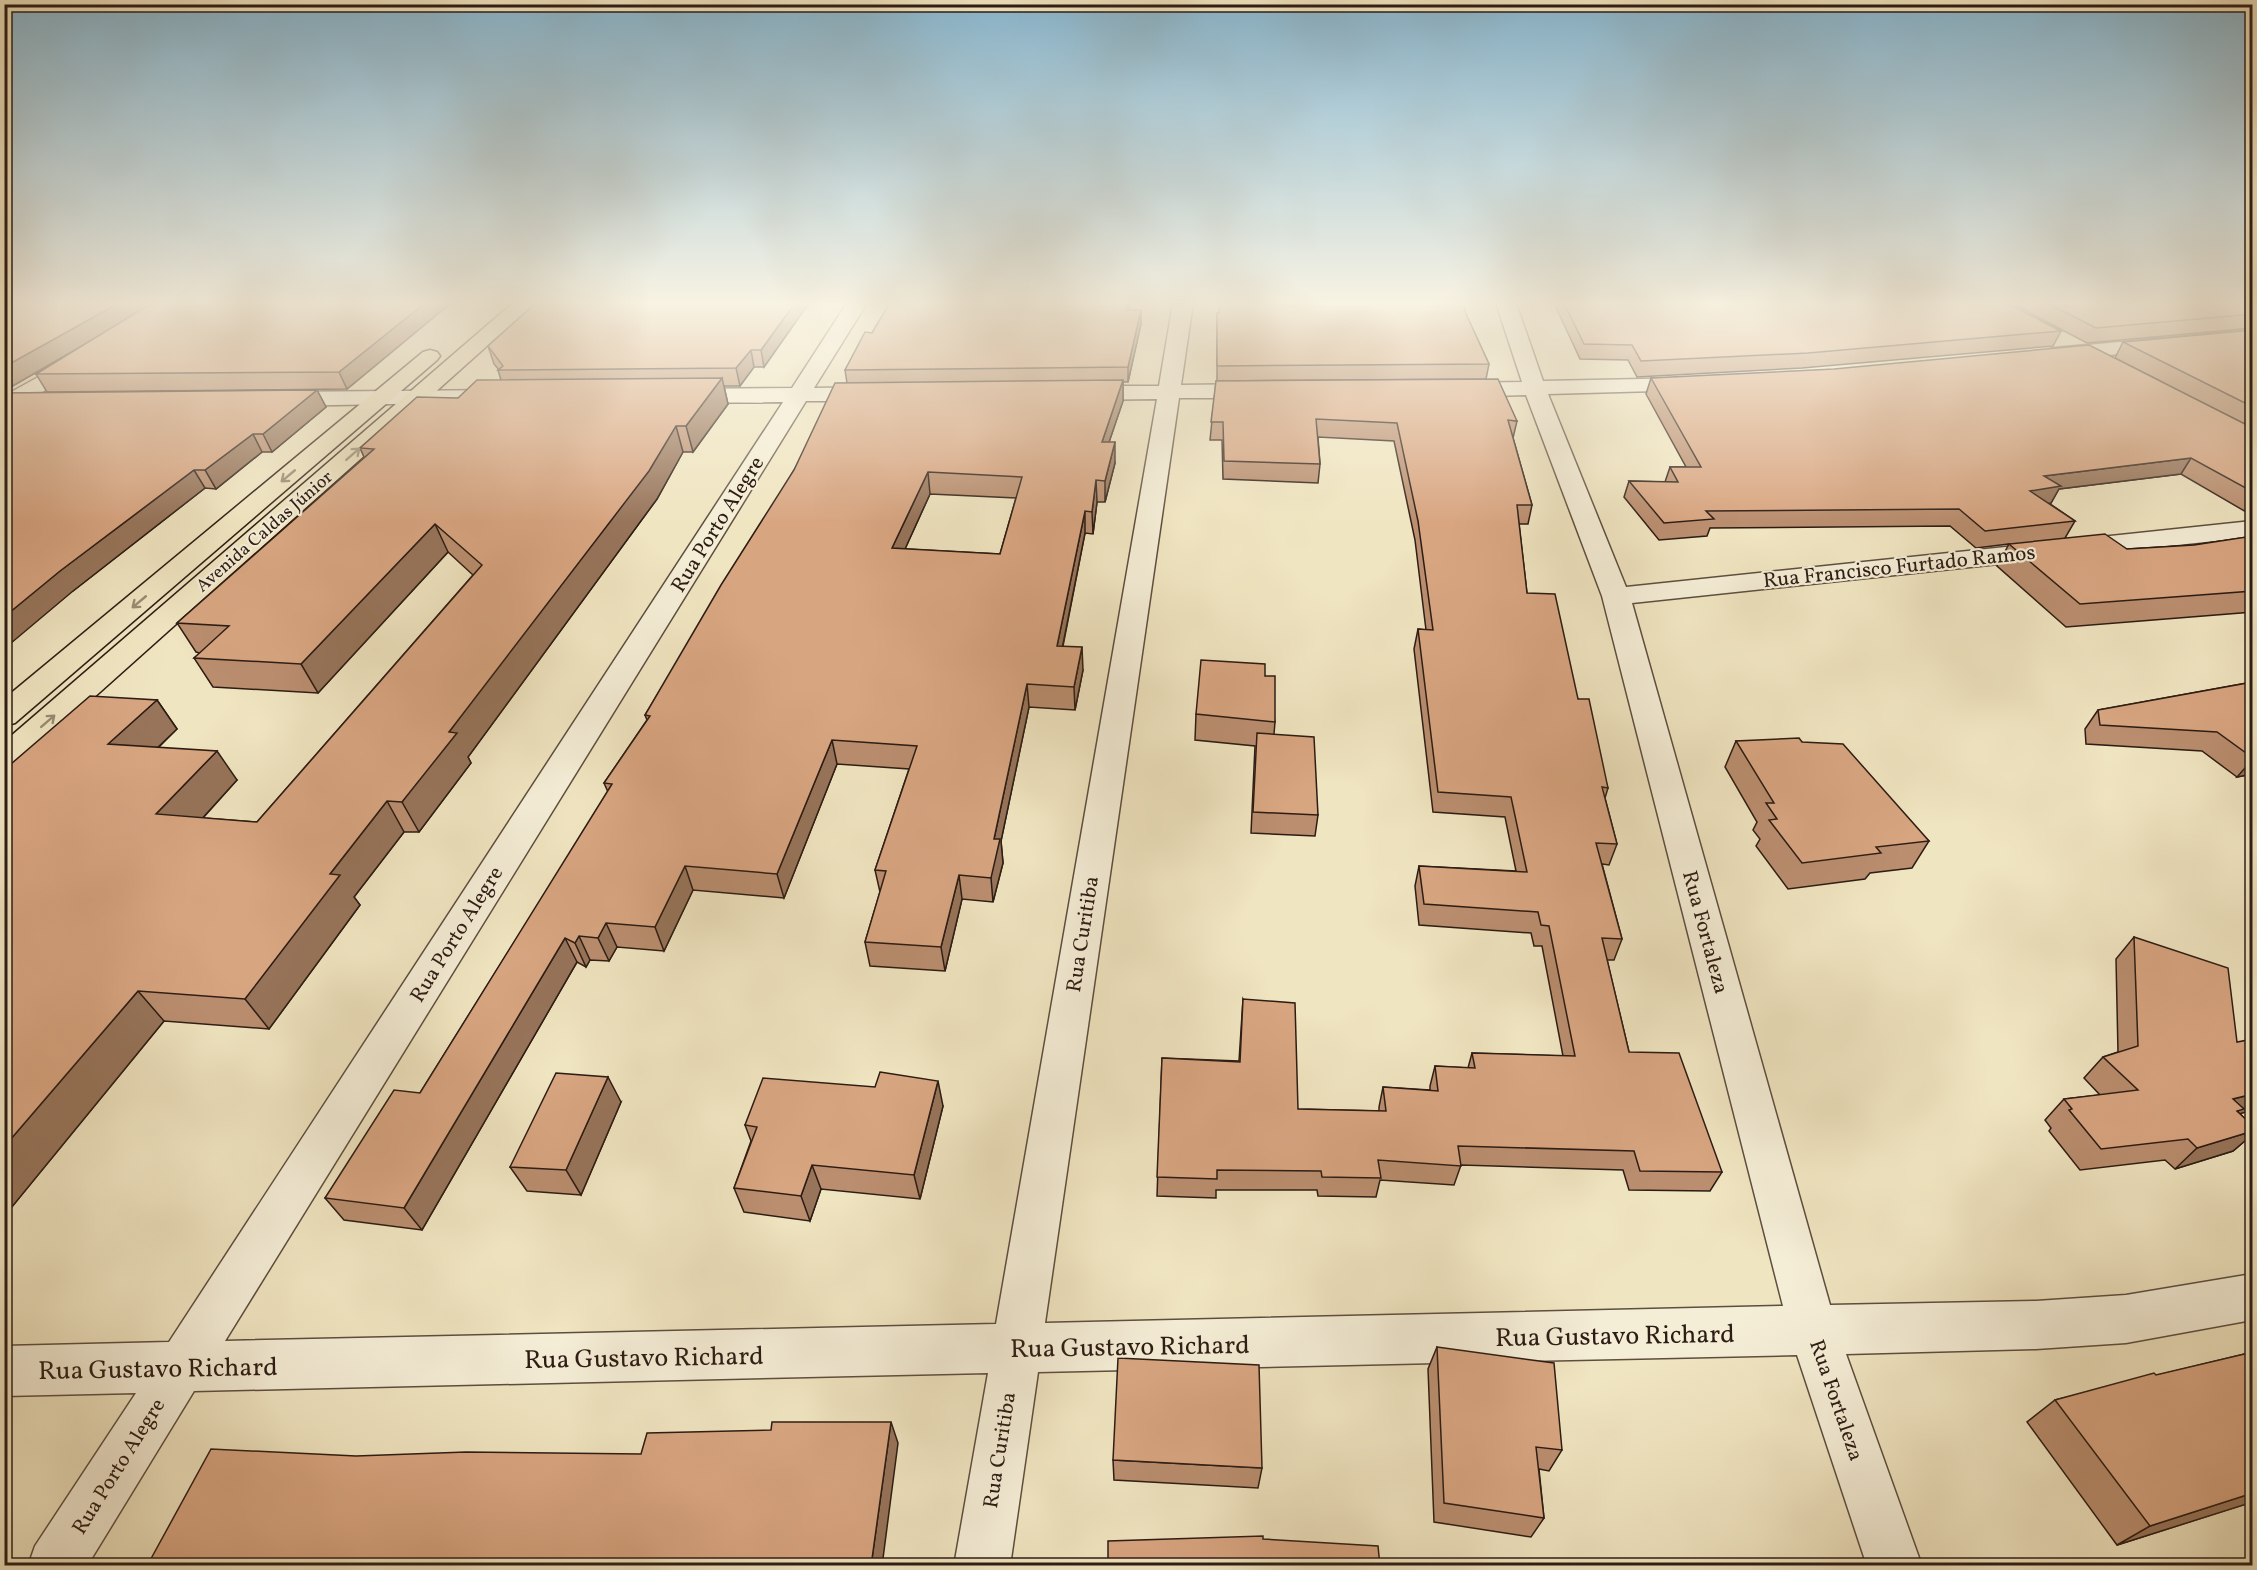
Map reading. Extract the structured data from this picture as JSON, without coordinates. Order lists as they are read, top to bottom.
{
  "streets": {
    "main road": ["Avenida Caldas Júnior"],
    "street": [
      "Rua Porto Alegre",
      "Rua Francisco Furtado Ramos",
      "Rua Fortaleza",
      "Rua Curitiba",
      "Rua Gustavo Richard"
    ]
  },
  "crossings": [
    ["Rua Porto Alegre", "Rua Gustavo Richard"],
    ["Rua Francisco Furtado Ramos", "Rua Fortaleza"],
    ["Rua Fortaleza", "Rua Gustavo Richard"],
    ["Rua Curitiba", "Rua Gustavo Richard"]
  ]
}
